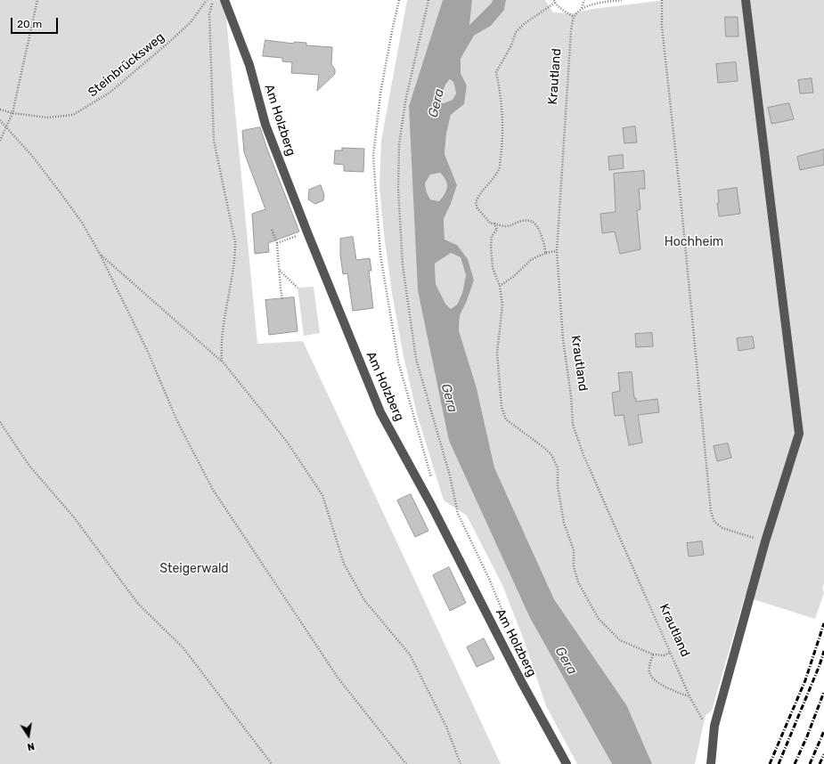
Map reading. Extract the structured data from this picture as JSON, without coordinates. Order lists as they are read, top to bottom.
{
  "streets": {
    "street": ["Am Holzberg"],
    "path": ["Steinbrücksweg", "Krautland"]
  },
  "water": ["Gera"],
  "parks": ["Hochheim", "Steigerwald"],
  "scale_bar": "20 m",
  "north": "bottom"
}
